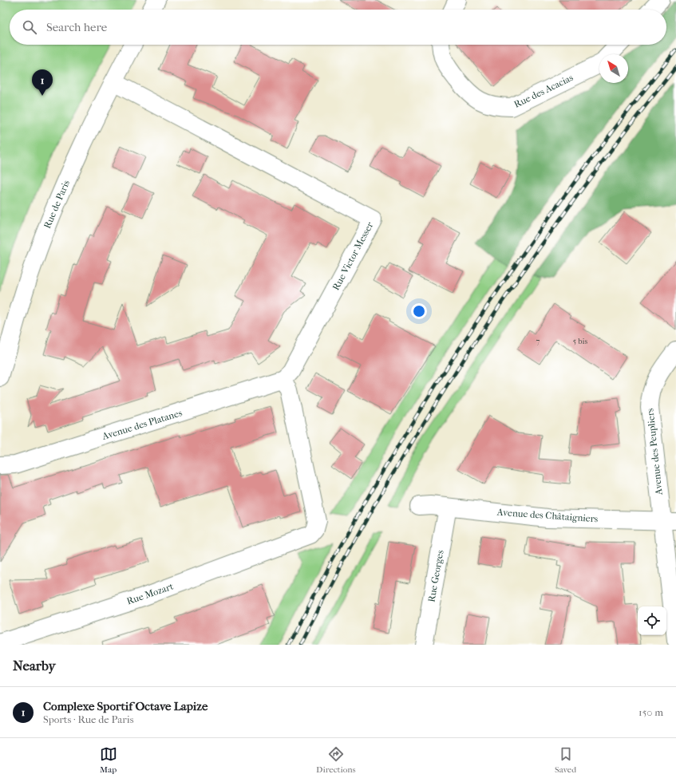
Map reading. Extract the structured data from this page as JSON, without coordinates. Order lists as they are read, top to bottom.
{
  "streets": {
    "street": [
      "Rue des Acacias",
      "Rue de Paris",
      "Rue Victor Messer",
      "Avenue des Platanes",
      "Avenue des Peupliers",
      "Avenue des Châtaigniers",
      "Rue Georges",
      "Rue Mozart"
    ]
  },
  "crossings": [
    ["Rue de Paris", "Rue Victor Messer"],
    ["Rue Victor Messer", "Avenue des Platanes"],
    ["Rue Victor Messer", "Rue Mozart"],
    ["Avenue des Platanes", "Rue Mozart"],
    ["Avenue des Peupliers", "Avenue des Châtaigniers"],
    ["Avenue des Châtaigniers", "Rue Georges"]
  ],
  "house_numbers": ["7", "5 bis"],
  "north": "top left",
  "page": {
    "search": "Search here",
    "pins": "1",
    "heading": "Nearby",
    "list": [
      {
        "mark": "1",
        "name": "Complexe Sportif Octave Lapize",
        "note": "Sports · Rue de Paris",
        "value": "150 m"
      }
    ],
    "nav": ["Map", "Directions", "Saved"]
  }
}
